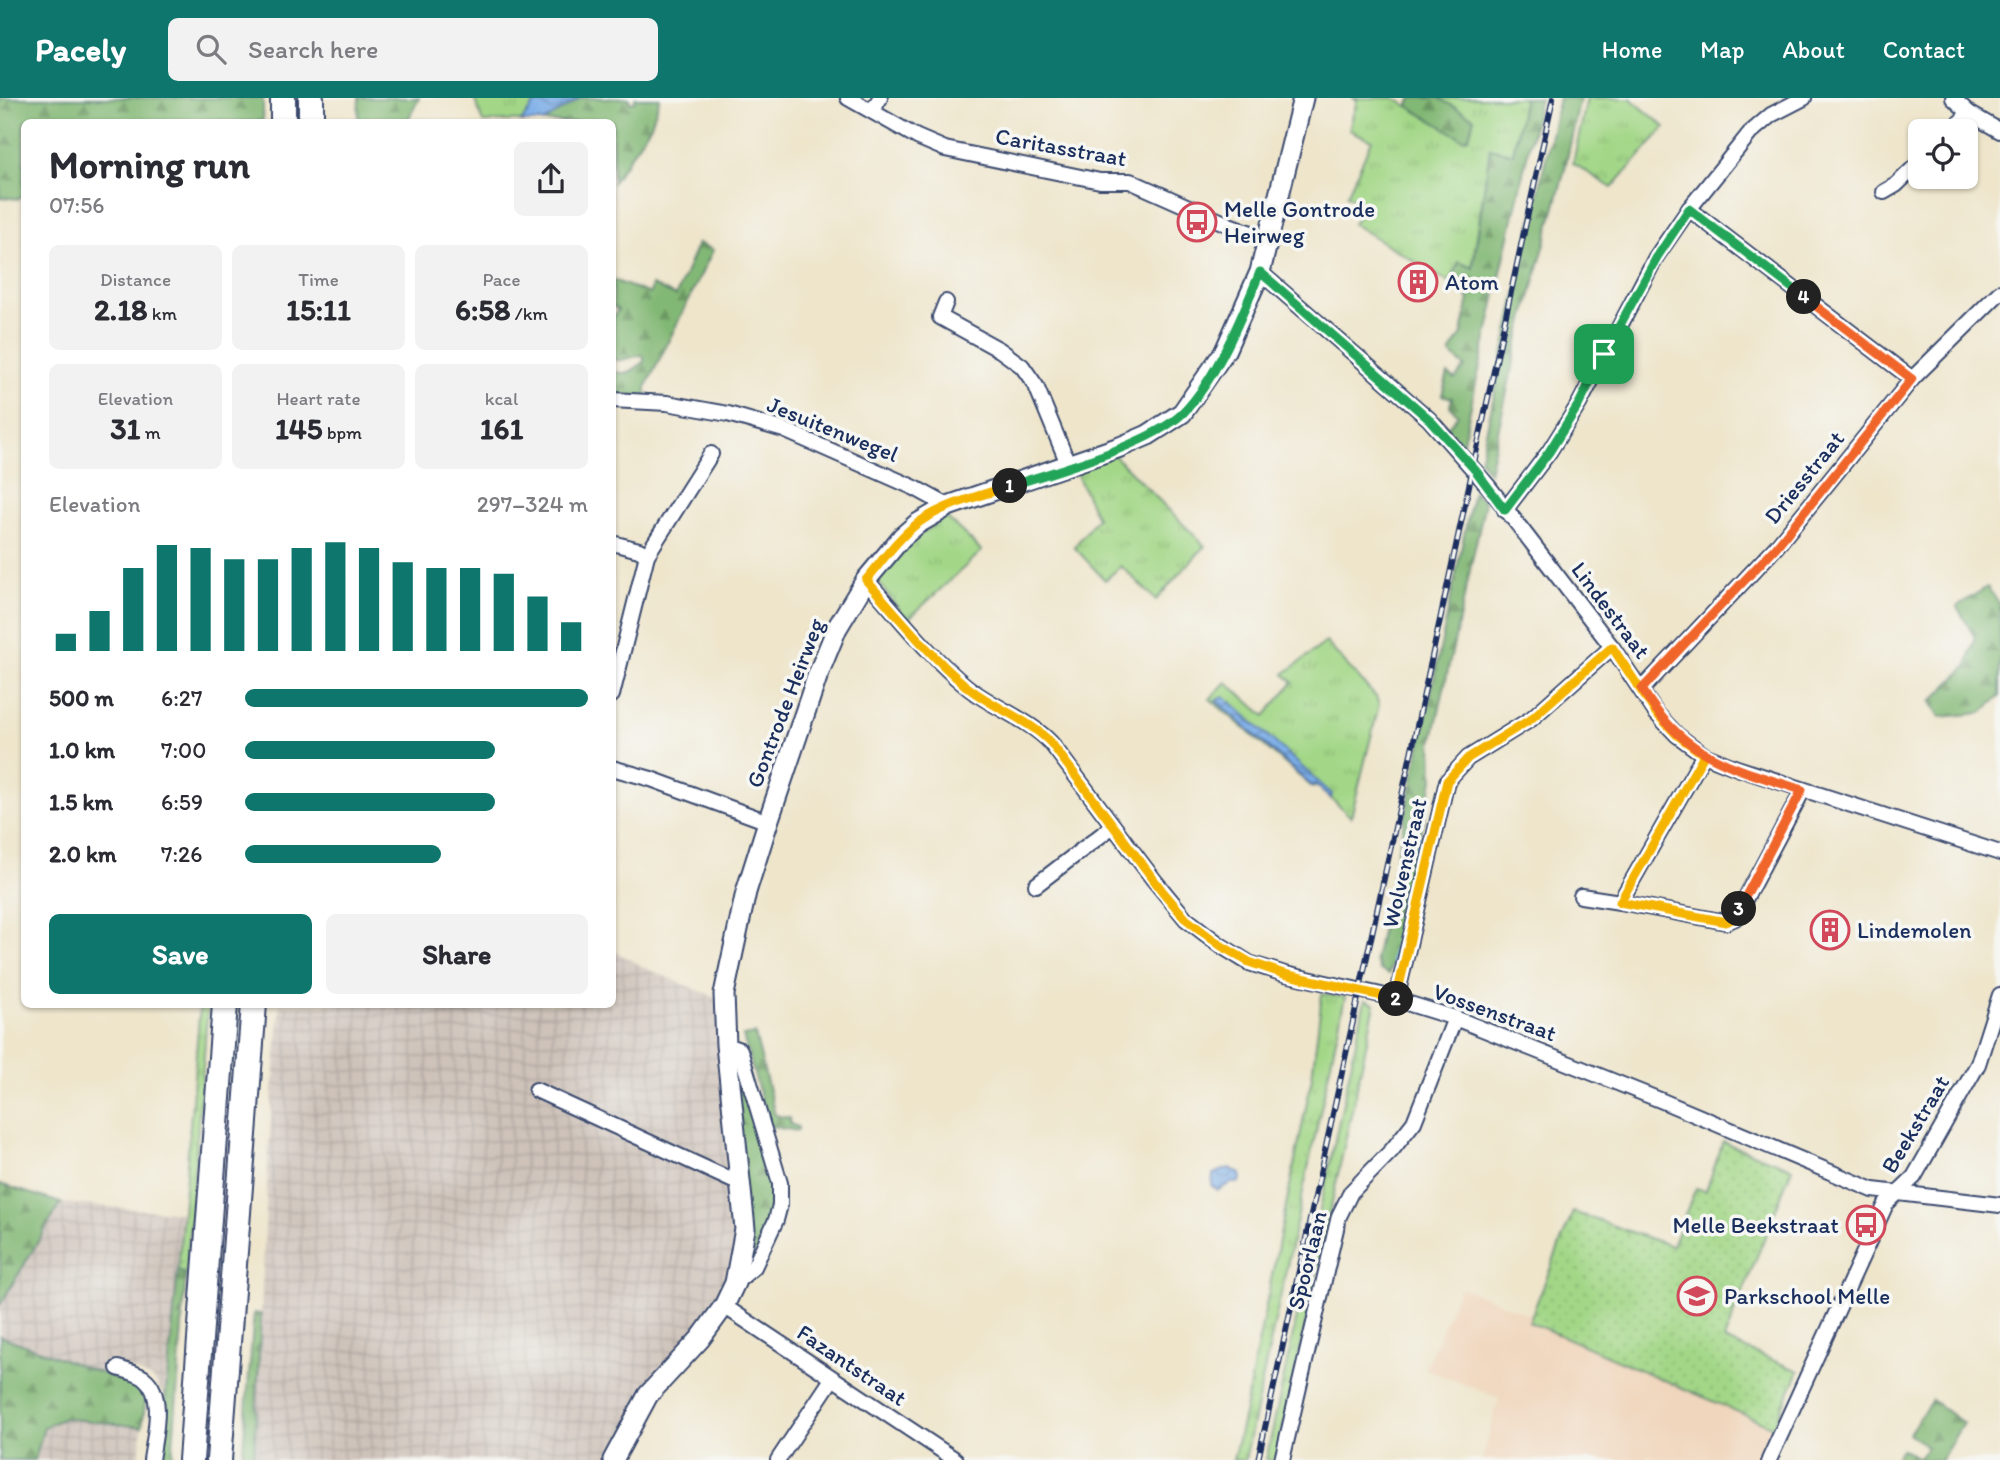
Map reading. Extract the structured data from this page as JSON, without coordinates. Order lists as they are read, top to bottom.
{
  "streets": {
    "street": [
      "Caritasstraat",
      "Jesuitenwegel",
      "Driesstraat",
      "Lindestraat",
      "Gontrode Heirweg",
      "Wolvenstraat",
      "Vossenstraat",
      "Beekstraat",
      "Spoorlaan",
      "Fazantstraat"
    ]
  },
  "crossings": [
    ["Caritasstraat", "Gontrode Heirweg"],
    ["Jesuitenwegel", "Gontrode Heirweg"],
    ["Driesstraat", "Lindestraat"],
    ["Lindestraat", "Gontrode Heirweg"],
    ["Lindestraat", "Wolvenstraat"],
    ["Gontrode Heirweg", "Vossenstraat"],
    ["Gontrode Heirweg", "Fazantstraat"],
    ["Wolvenstraat", "Vossenstraat"],
    ["Vossenstraat", "Beekstraat"],
    ["Vossenstraat", "Spoorlaan"]
  ],
  "places": {
    "bus stop": ["Melle Gontrode Heirweg", "Melle Beekstraat"],
    "building": ["Atom", "Lindemolen"],
    "school or university": ["Parkschool Melle"]
  },
  "page": {
    "header": "Pacely",
    "search": "Search here",
    "nav": [
      "Home",
      "Map",
      "About",
      "Contact"
    ],
    "heading": ["Morning run", "07:56"],
    "stats": [
      ["Distance", "2.18 km"],
      ["Time", "15:11"],
      ["Pace", "6:58 /km"],
      ["Elevation", "31 m"],
      ["Heart rate", "145 bpm"],
      ["kcal", "161"]
    ],
    "pins": [
      "4",
      "1",
      "3",
      "2"
    ],
    "chart": ["Elevation", "297–324 m"],
    "list": [
      {
        "name": "500 m",
        "note": "6:27"
      },
      {
        "name": "1.0 km",
        "note": "7:00"
      },
      {
        "name": "1.5 km",
        "note": "6:59"
      },
      {
        "name": "2.0 km",
        "note": "7:26"
      }
    ],
    "buttons": ["Save", "Share"]
  }
}
